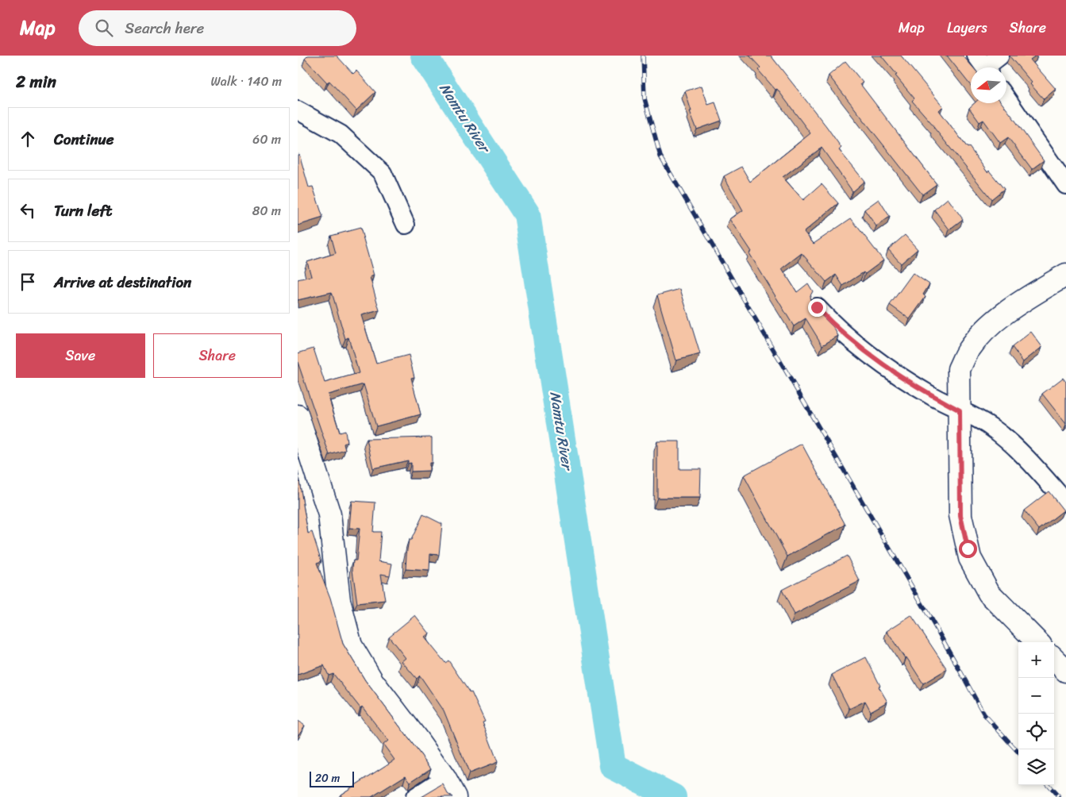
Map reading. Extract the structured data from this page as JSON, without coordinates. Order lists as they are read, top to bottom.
{
  "water": ["Namtu River"],
  "scale_bar": "20 m",
  "north": "left",
  "page": {
    "header": "Map",
    "search": "Search here",
    "nav": ["Map", "Layers", "Share"],
    "heading": ["2 min", "Walk · 140 m"],
    "list": [
      ["Continue", "60 m"],
      ["Turn left", "80 m"],
      "Arrive at destination"
    ],
    "buttons": ["Save", "Share"],
    "map_buttons": ["+", "−"],
    "scale": "20 m"
  }
}
